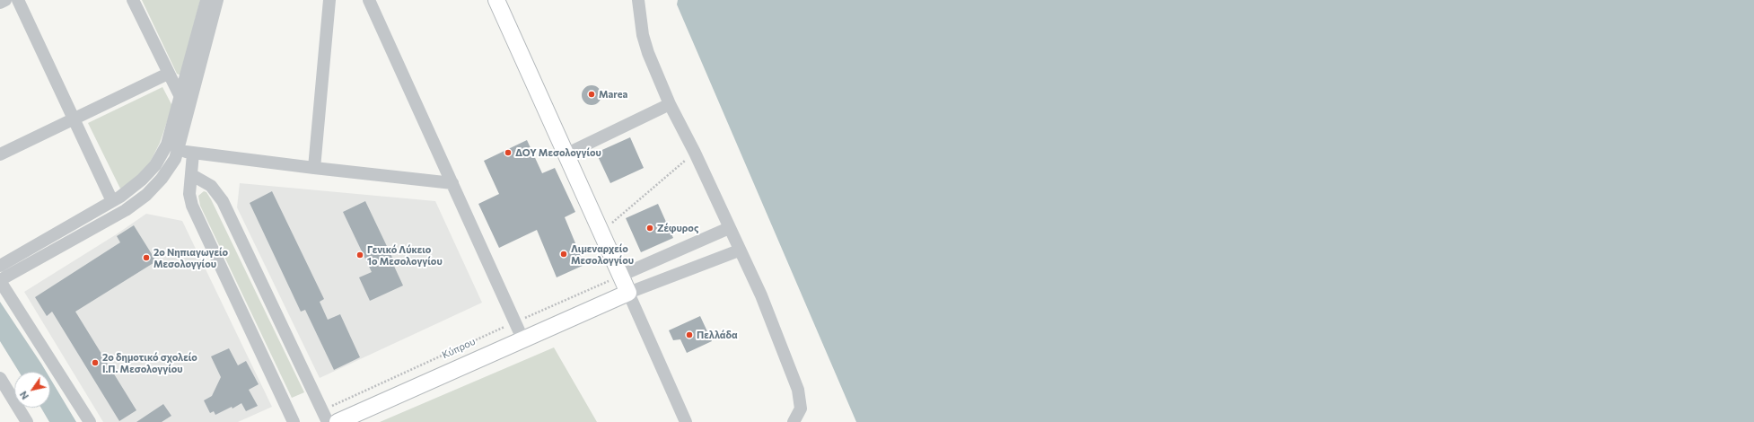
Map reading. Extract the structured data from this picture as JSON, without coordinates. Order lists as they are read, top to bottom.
{
  "streets": {
    "main road": ["Κύπρου"]
  },
  "places": [
    "Marea",
    "ΔΟΥ Μεσολογγίου",
    "Ζέφυρος",
    "Λιμεναρχείο Μεσολογγίου",
    "Γενικό Λύκειο 1ο Μεσολογγίου",
    "2ο Νηπιαγωγείο Μεσολογγίου",
    "Πελλάδα",
    "2ο δημοτικό σχολείο Ι.Π. Μεσολογγίου"
  ],
  "north": "bottom left"
}
